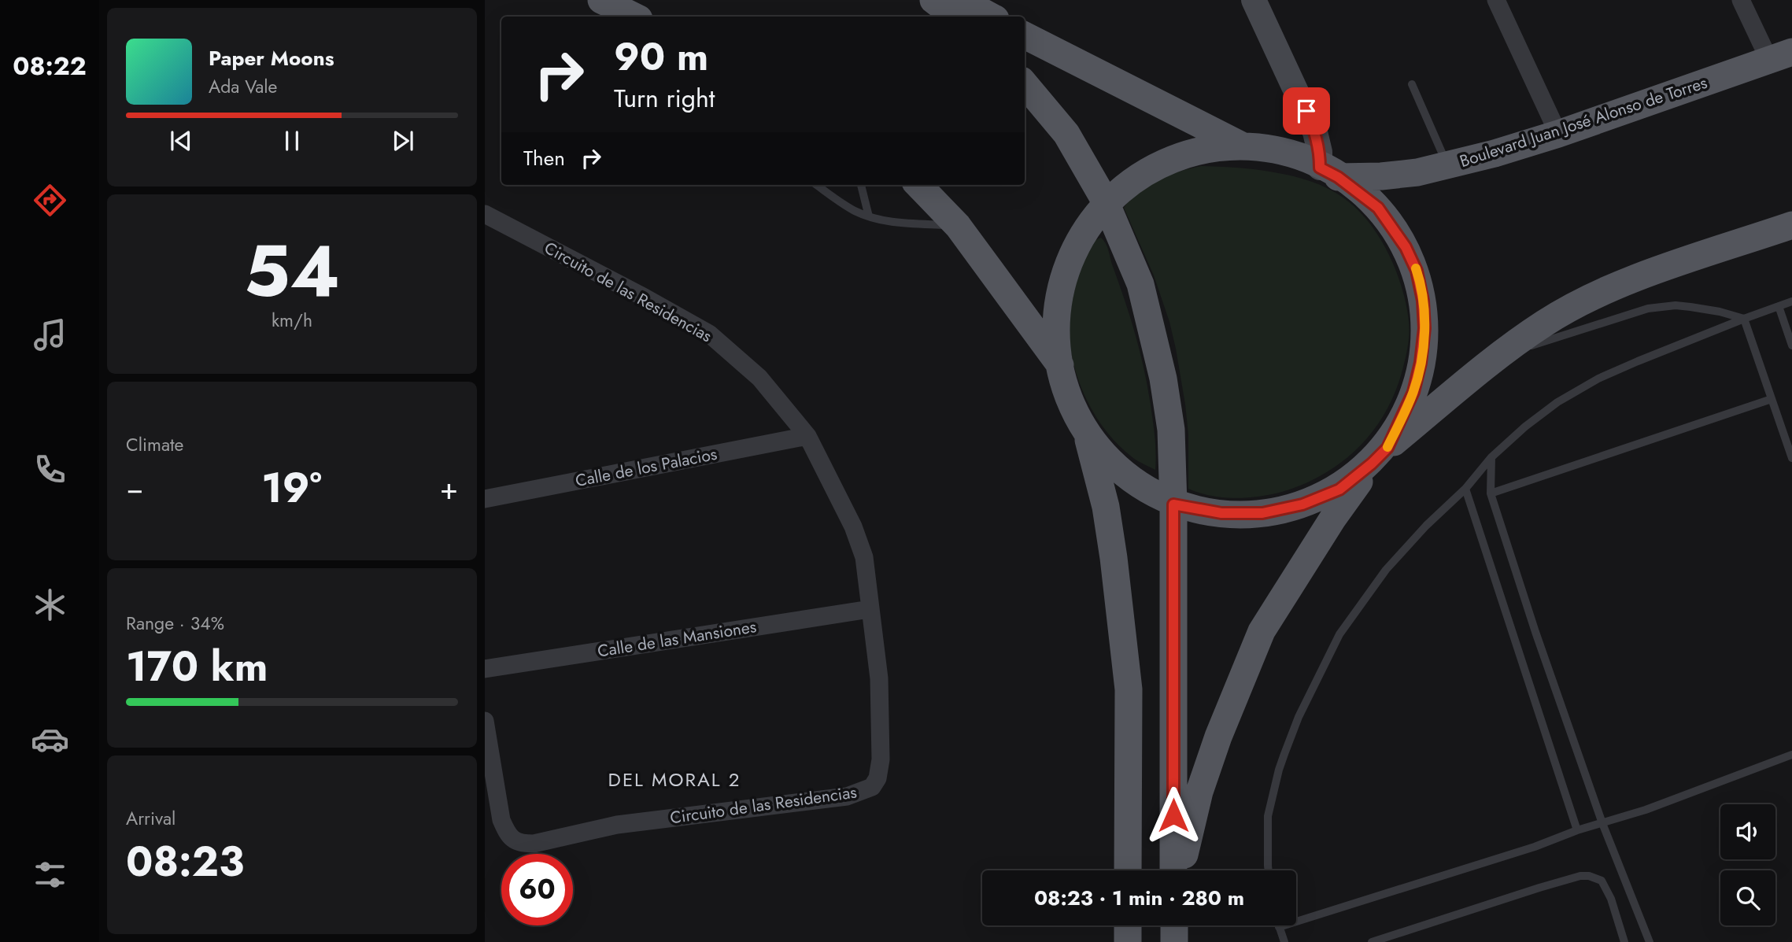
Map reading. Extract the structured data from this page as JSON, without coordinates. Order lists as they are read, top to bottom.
{
  "streets": {
    "main road": ["Boulevard Juan José Alonso de Torres"],
    "street": ["Circuito de las Residencias", "Calle de los Palacios", "Calle de las Mansiones"]
  },
  "crossings": [
    ["Circuito de las Residencias", "Calle de los Palacios"],
    ["Circuito de las Residencias", "Calle de las Mansiones"]
  ],
  "districts": ["DEL MORAL 2"],
  "page": {
    "tabs": "08:22",
    "turn": ["90 m", "Turn right"],
    "song": ["Paper Moons", "Ada Vale"],
    "then": "Then",
    "tile": [
      ["54", "km/h"],
      "Climate",
      ["Range · 34%", "170 km"],
      ["Arrival", "08:23"]
    ],
    "heat": ["−", "19°", "+"],
    "limit": "60",
    "trip": "08:23 · 1 min · 280 m"
  }
}
